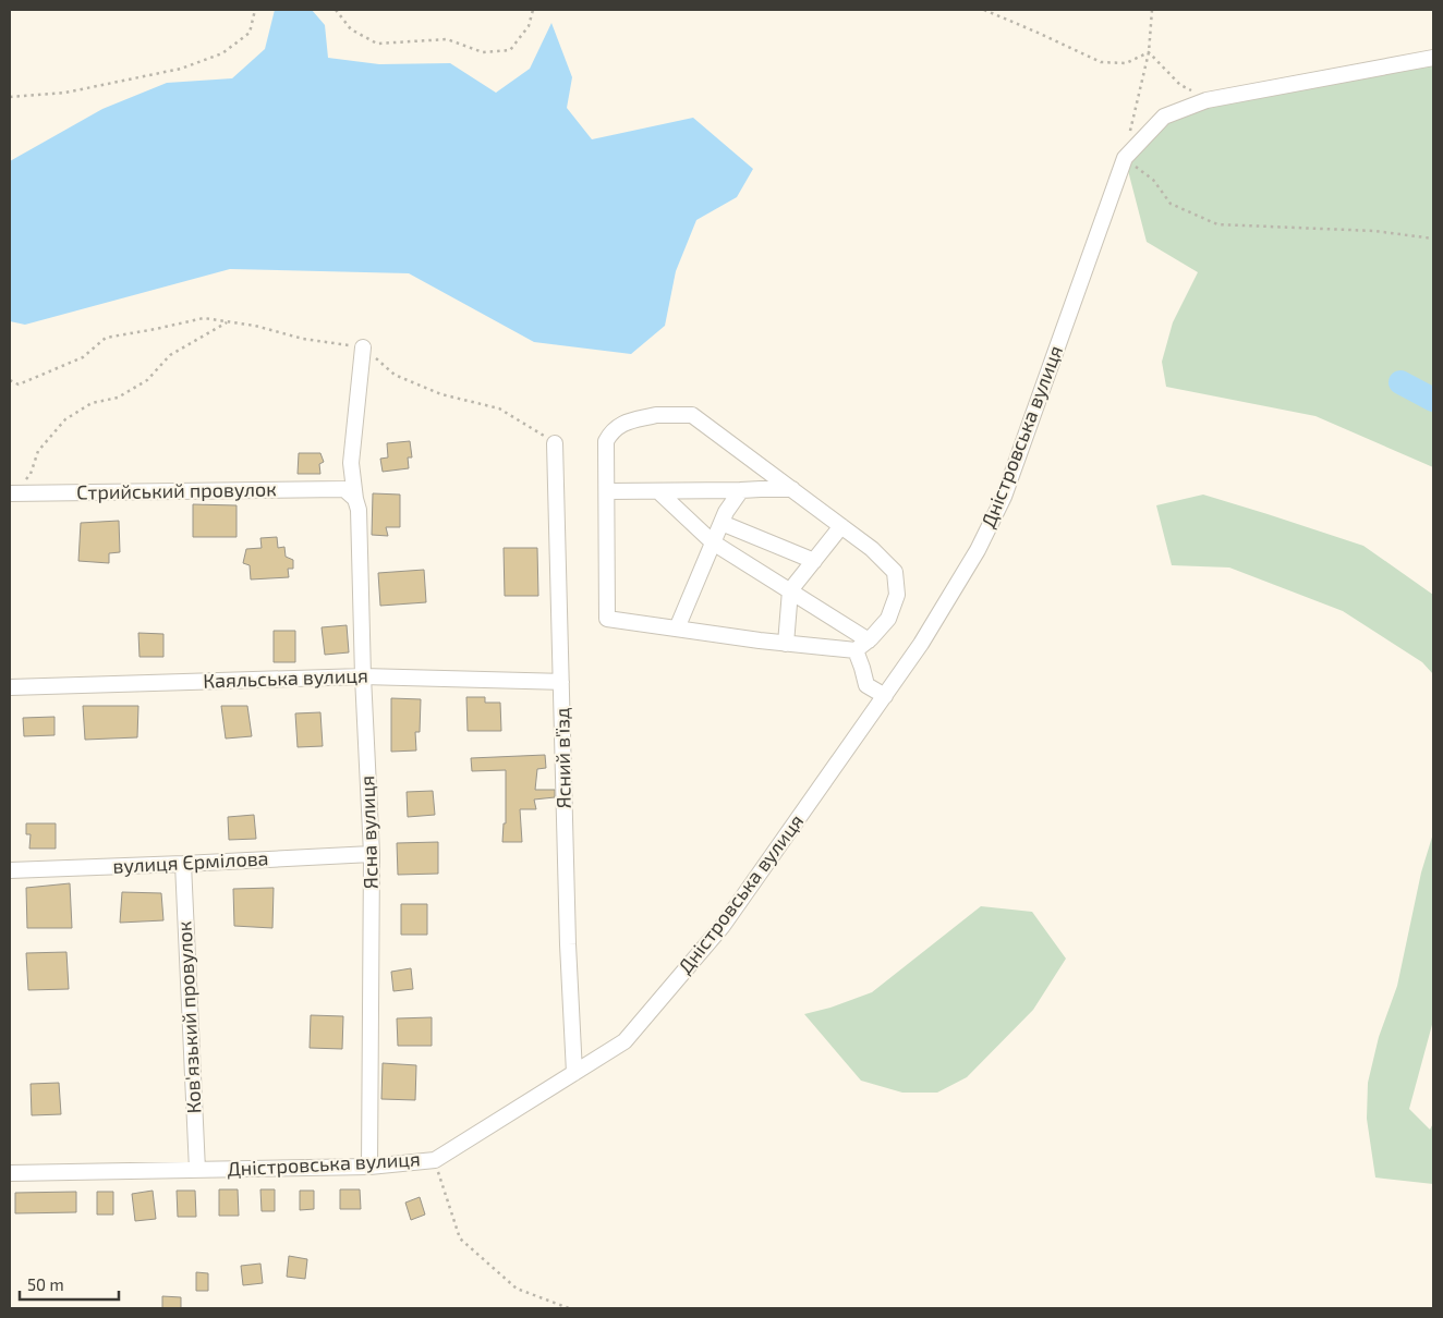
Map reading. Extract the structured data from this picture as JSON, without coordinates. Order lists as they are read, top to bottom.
{
  "streets": {
    "street": [
      "Дністровська вулиця",
      "Стрийський провулок",
      "Каяльська вулиця",
      "Ясний в'їзд",
      "Ясна вулиця",
      "вулиця Єрмілова",
      "Ков'язький провулок"
    ]
  },
  "crossings": [
    ["Дністровська вулиця", "Ясний в'їзд"],
    ["Дністровська вулиця", "Ясна вулиця"],
    ["Дністровська вулиця", "Ков'язький провулок"],
    ["Стрийський провулок", "Ясна вулиця"],
    ["Каяльська вулиця", "Ясний в'їзд"],
    ["Каяльська вулиця", "Ясна вулиця"],
    ["Ясна вулиця", "вулиця Єрмілова"],
    ["вулиця Єрмілова", "Ков'язький провулок"]
  ],
  "scale_bar": "50 m"
}
